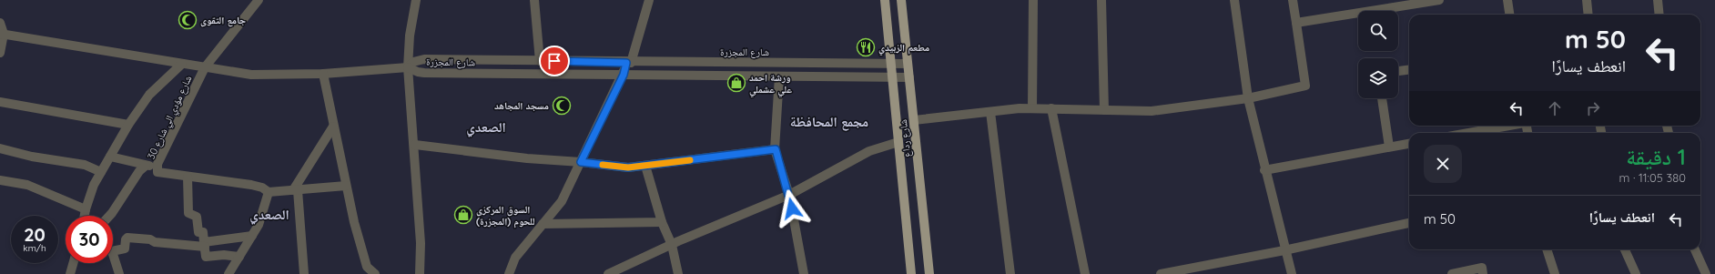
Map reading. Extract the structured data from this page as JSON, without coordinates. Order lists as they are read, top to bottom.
{
  "streets": {
    "main road": ["شارع رداع"],
    "street": ["شارع المجزرة", "شارع مؤدي الي شارع 30"]
  },
  "crossings": [
    ["شارع المجزرة", "شارع رداع"]
  ],
  "districts": ["مجمع المحافظة", "الصعدي", "الصعدي"],
  "places": {
    "mosque": ["جامع التقوى", "مسجد المجاهد"],
    "restaurant": ["مطعم الزبيدي"],
    "shop": ["ورشة احمد علي عشملي", "السوق المركزي للحوم (المجزرة)"]
  },
  "page": {
    "turn": ["50 m", "انعطف يسارًا"],
    "heading": ["1 دقيقة", "380 m · 11:05"],
    "list": [
      {
        "name": "انعطف يسارًا",
        "value": "50 m"
      }
    ],
    "speed": "20 km/h",
    "limit": "30"
  }
}
